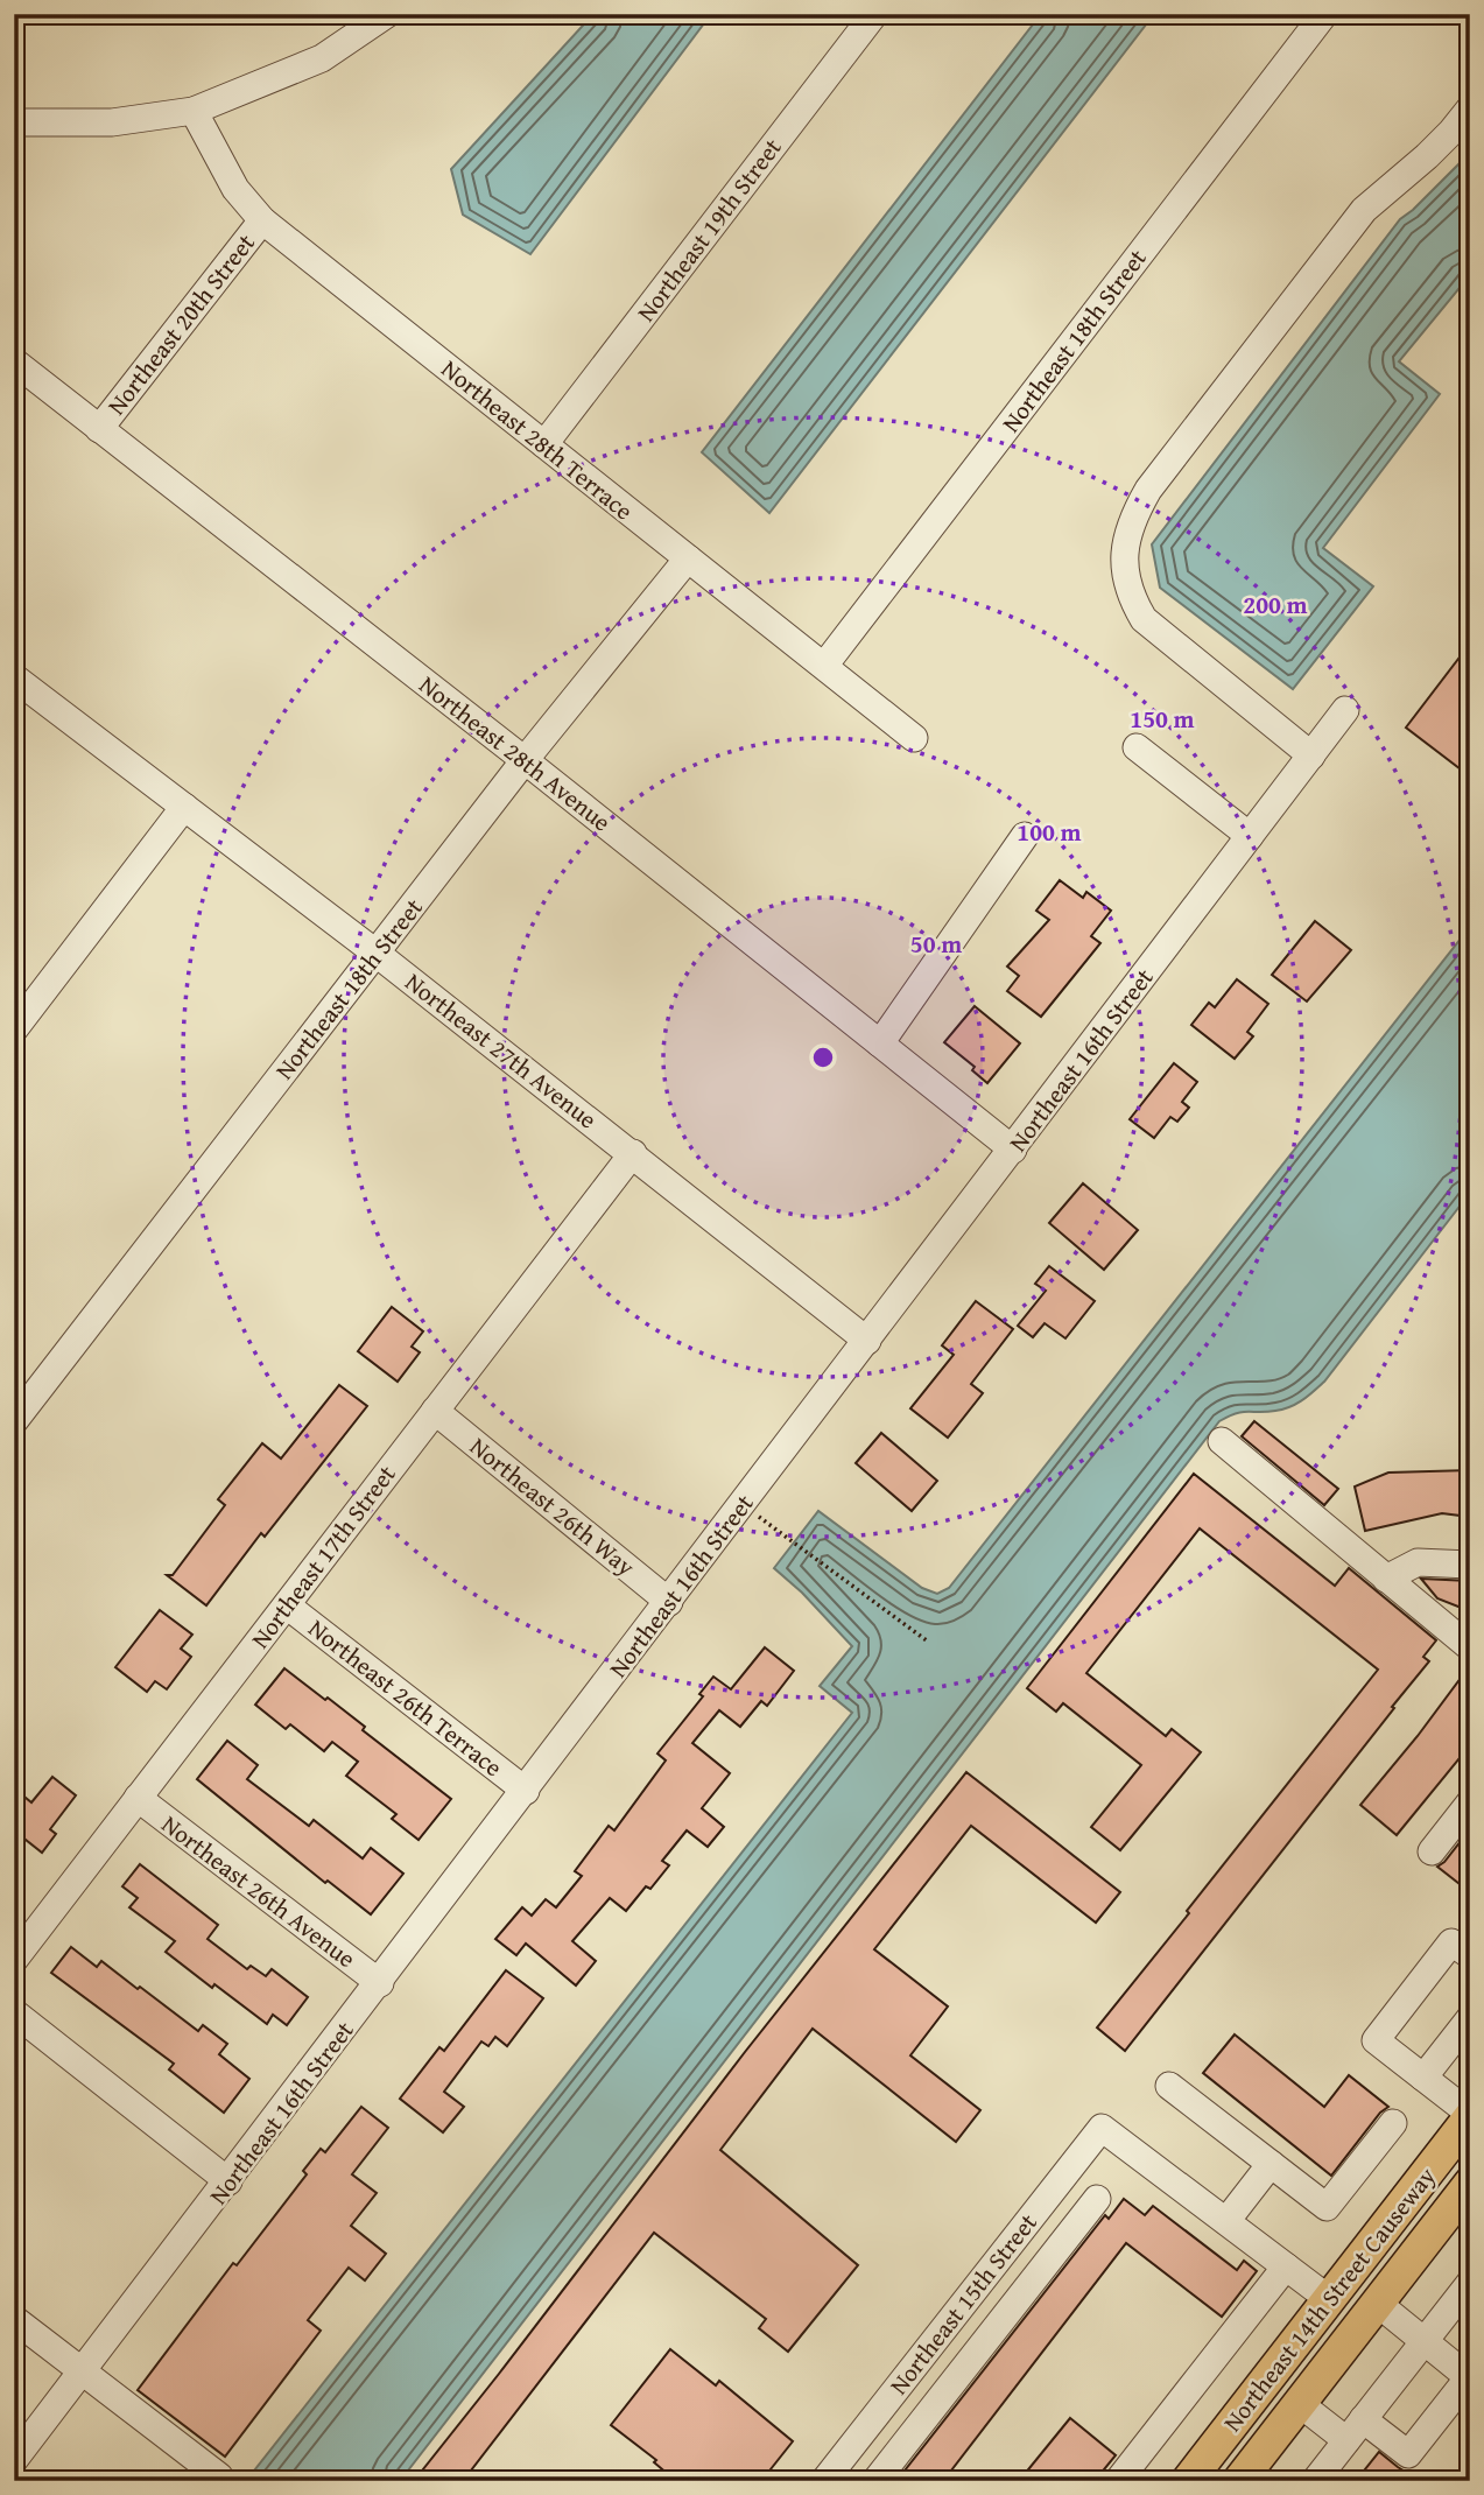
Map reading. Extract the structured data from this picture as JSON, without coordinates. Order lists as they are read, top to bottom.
{
  "streets": {
    "main road": ["Northeast 14th Street Causeway"],
    "street": [
      "Northeast 19th Street",
      "Northeast 20th Street",
      "Northeast 18th Street",
      "Northeast 28th Terrace",
      "Northeast 28th Avenue",
      "Northeast 27th Avenue",
      "Northeast 16th Street",
      "Northeast 26th Way",
      "Northeast 17th Street",
      "Northeast 26th Terrace",
      "Northeast 26th Avenue",
      "Northeast 15th Street"
    ]
  },
  "crossings": [
    ["Northeast 19th Street", "Northeast 28th Terrace"],
    ["Northeast 20th Street", "Northeast 28th Terrace"],
    ["Northeast 20th Street", "Northeast 28th Avenue"],
    ["Northeast 18th Street", "Northeast 28th Terrace"],
    ["Northeast 18th Street", "Northeast 28th Avenue"],
    ["Northeast 18th Street", "Northeast 27th Avenue"],
    ["Northeast 28th Avenue", "Northeast 16th Street"],
    ["Northeast 27th Avenue", "Northeast 16th Street"],
    ["Northeast 27th Avenue", "Northeast 17th Street"],
    ["Northeast 16th Street", "Northeast 26th Way"],
    ["Northeast 16th Street", "Northeast 26th Terrace"],
    ["Northeast 16th Street", "Northeast 26th Avenue"],
    ["Northeast 26th Way", "Northeast 17th Street"],
    ["Northeast 17th Street", "Northeast 26th Terrace"],
    ["Northeast 17th Street", "Northeast 26th Avenue"]
  ],
  "rings": [
    "200 m",
    "150 m",
    "100 m",
    "50 m"
  ]
}
